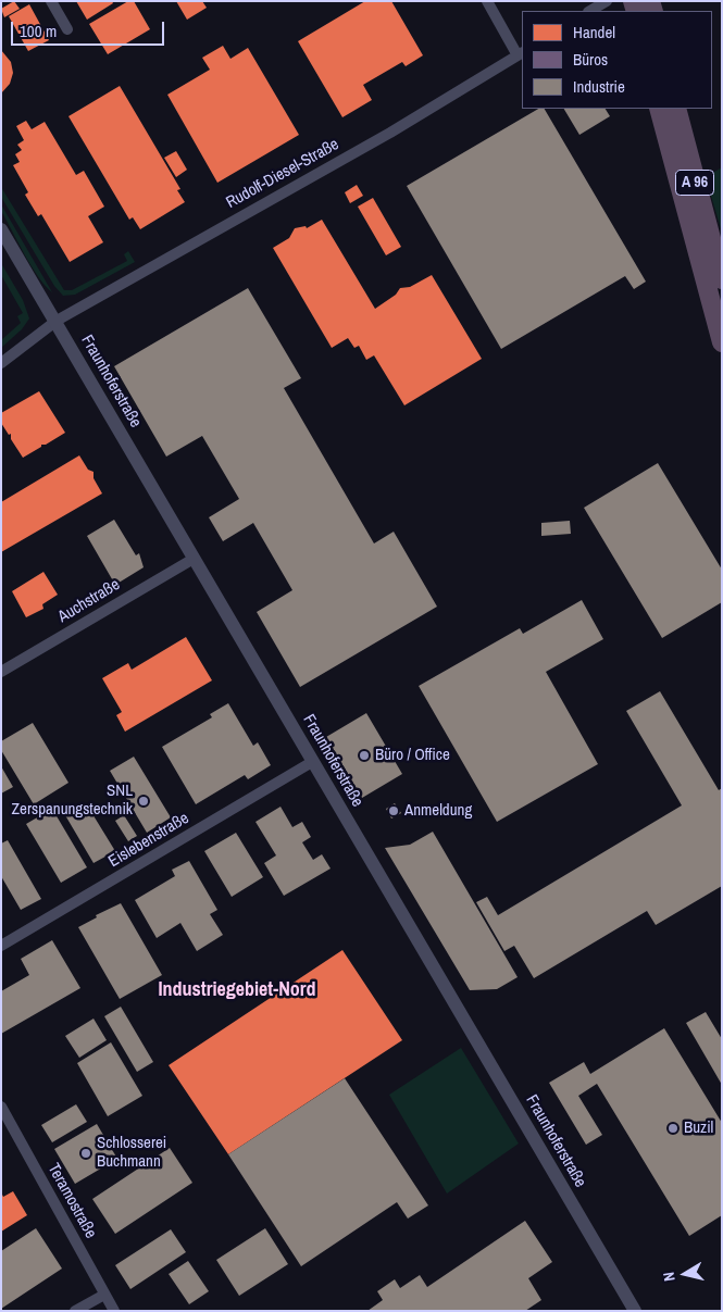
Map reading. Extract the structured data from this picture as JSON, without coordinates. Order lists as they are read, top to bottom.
{
  "streets": {
    "highway": ["A 96"],
    "street": [
      "Rudolf-Diesel-Straße",
      "Fraunhoferstraße",
      "Auchstraße",
      "Eislebenstraße",
      "Teramostraße"
    ]
  },
  "crossings": [
    ["Rudolf-Diesel-Straße", "Fraunhoferstraße"],
    ["Fraunhoferstraße", "Auchstraße"],
    ["Fraunhoferstraße", "Eislebenstraße"]
  ],
  "districts": ["Industriegebiet-Nord"],
  "places": [
    "Büro / Office",
    "SNL Zerspanungstechnik",
    "Anmeldung",
    "Buzil",
    "Schlosserei Buchmann"
  ],
  "legend": ["Handel", "Büros", "Industrie"],
  "scale_bar": "100 m",
  "north": "left"
}
